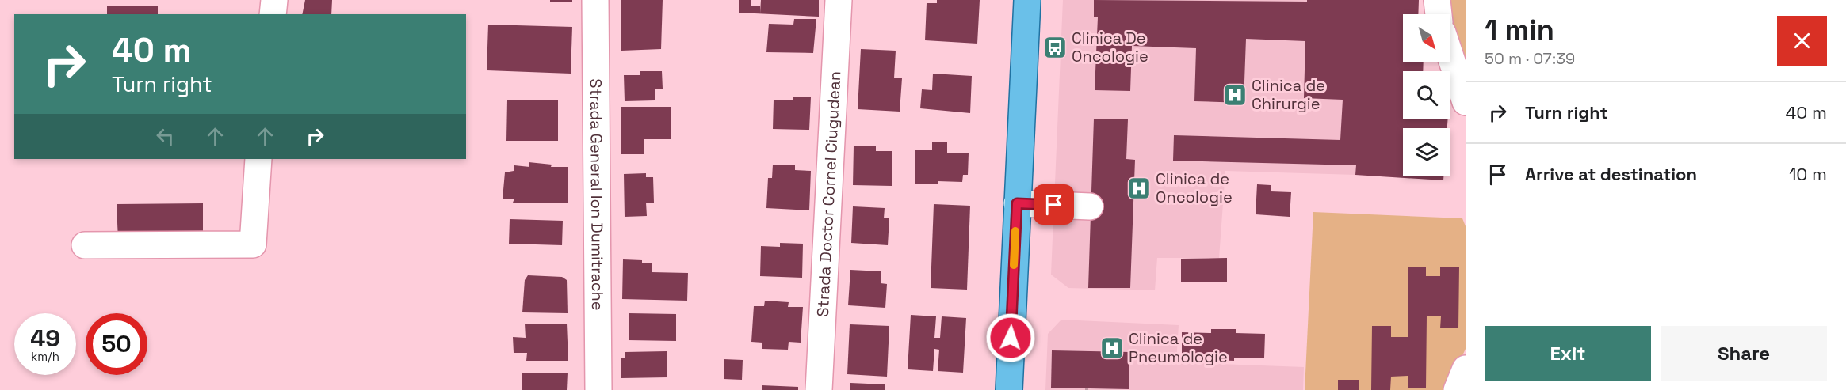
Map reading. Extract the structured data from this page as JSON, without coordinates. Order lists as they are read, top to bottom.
{
  "streets": {
    "street": ["Strada Doctor Cornel Ciugudean", "Strada General Ion Dumitrache"]
  },
  "places": {
    "bus stop": ["Clinica De Oncologie"],
    "hospital": ["Clinica de Chirurgie", "Clinica de Oncologie", "Clinica de Pneumologie"]
  },
  "north": "bottom right",
  "page": {
    "heading": ["1 min", "50 m · 07:39"],
    "turn": ["40 m", "Turn right"],
    "list": [
      {
        "name": "Turn right",
        "value": "40 m"
      },
      {
        "name": "Arrive at destination",
        "value": "10 m"
      }
    ],
    "speed": "49 km/h",
    "limit": "50",
    "buttons": ["Exit", "Share"]
  }
}
